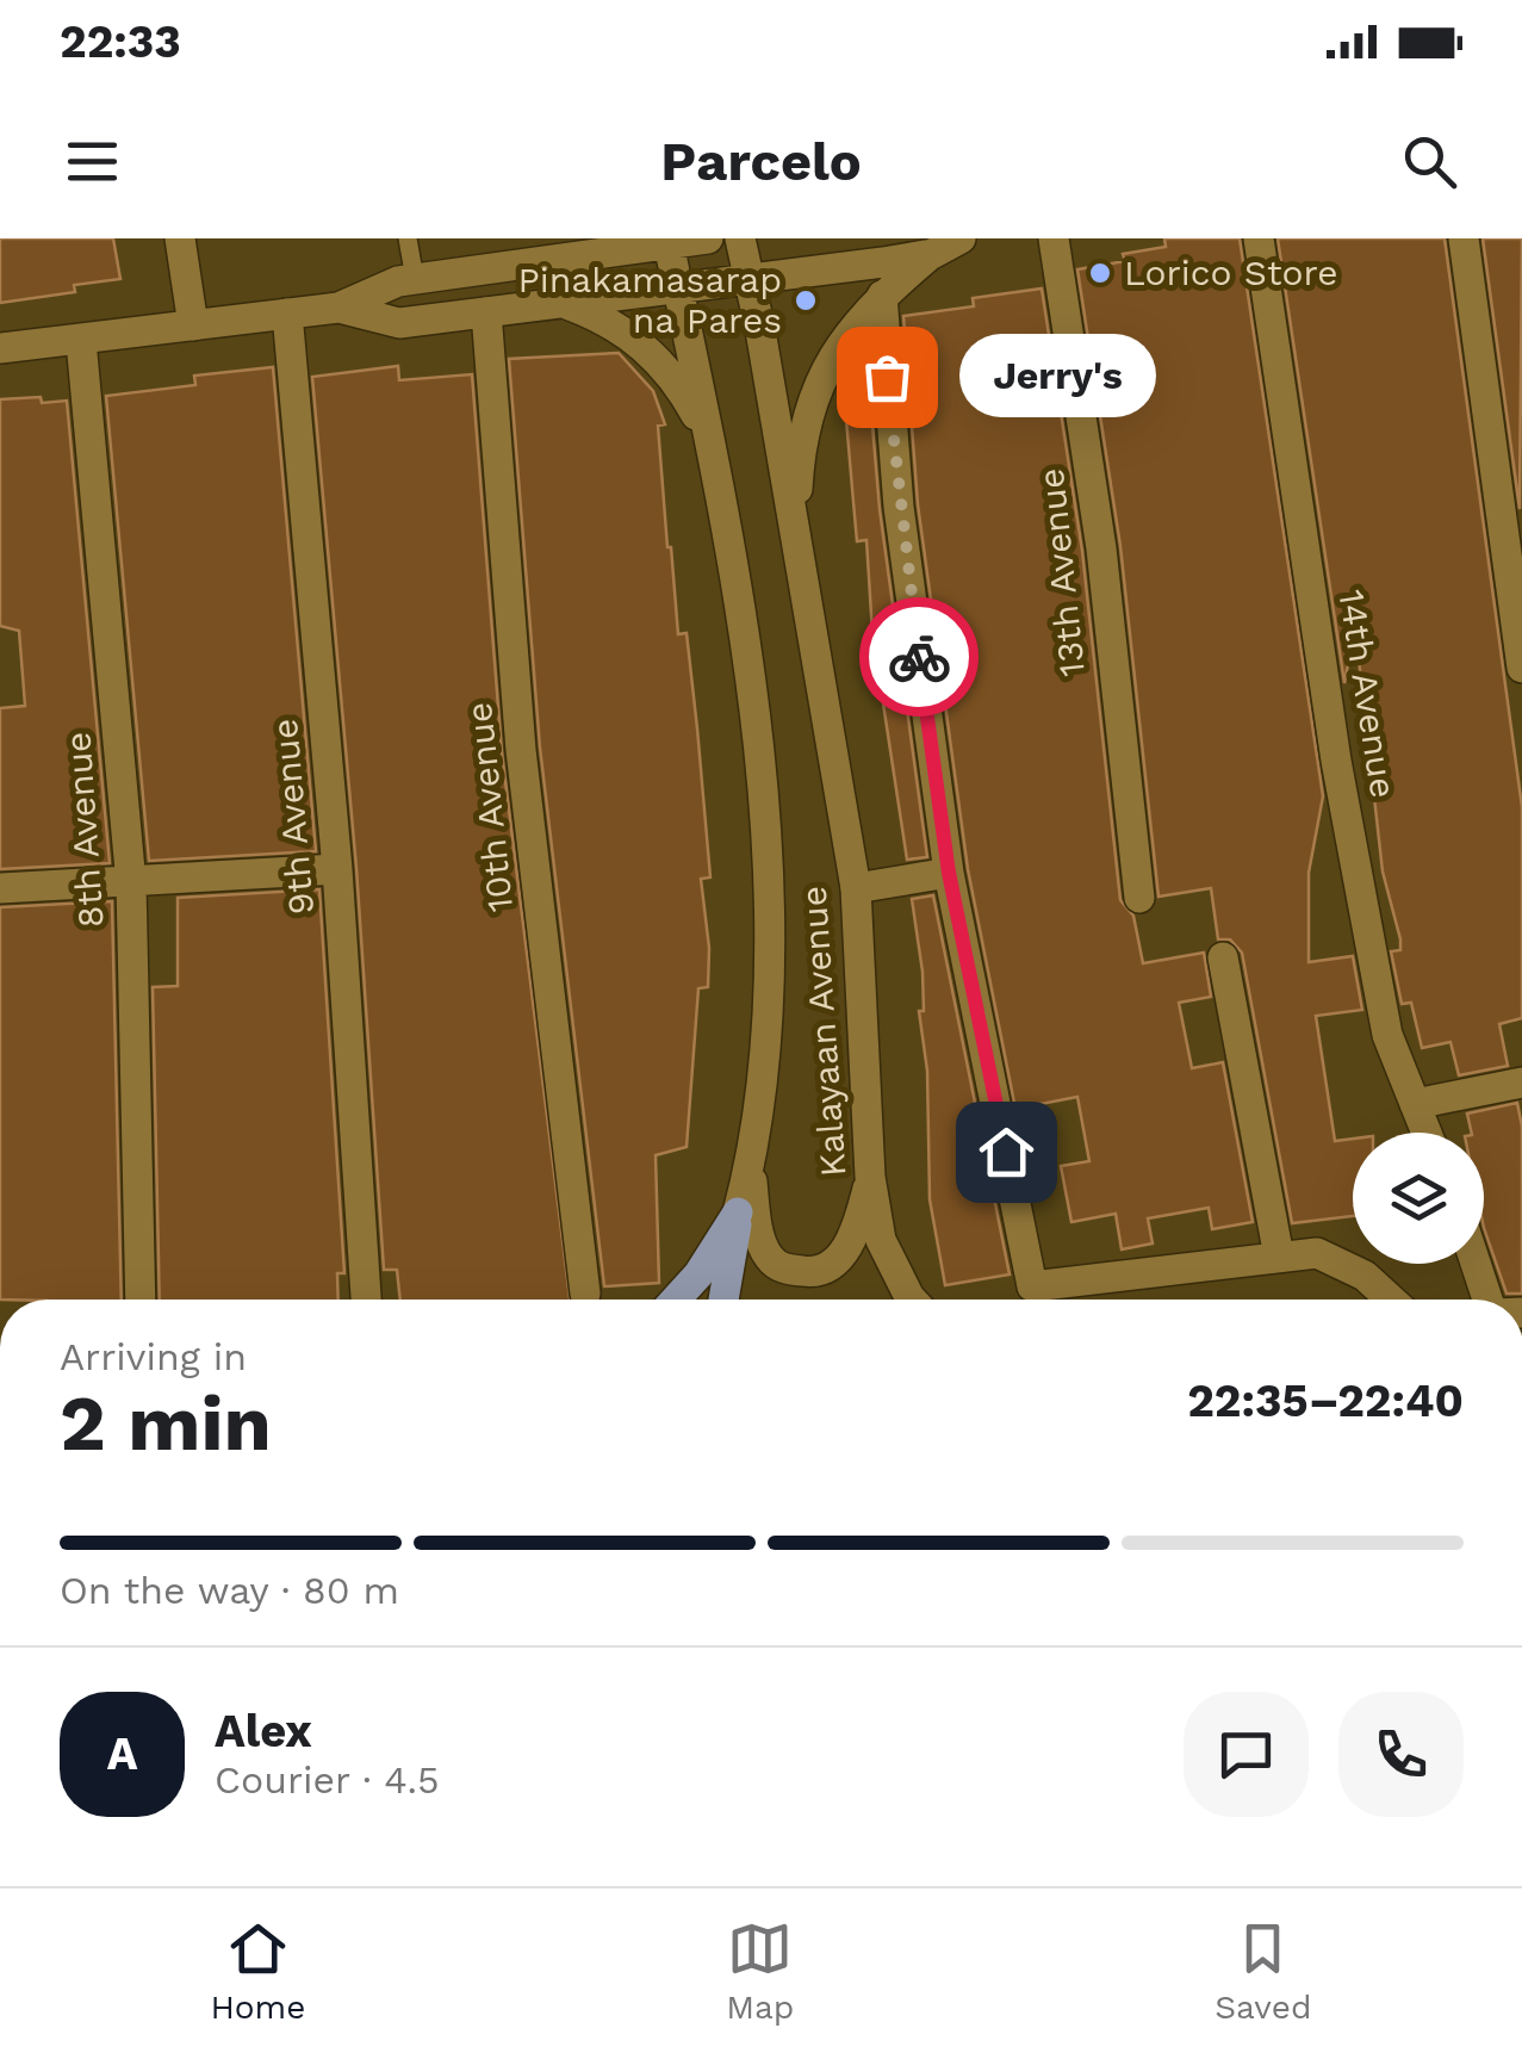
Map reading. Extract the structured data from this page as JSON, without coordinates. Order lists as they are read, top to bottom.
{
  "streets": {
    "street": [
      "13th Avenue",
      "14th Avenue",
      "10th Avenue",
      "9th Avenue",
      "8th Avenue",
      "Kalayaan Avenue"
    ]
  },
  "places": ["Lorico Store", "Pinakamasarap na Pares", "Jerry's"],
  "page": {
    "status": "22:33",
    "header": "Parcelo",
    "bubble": "Jerry's",
    "heading": ["2 min", "Arriving in", "22:35–22:40"],
    "panel": ["Alex", "Courier · 4.5"],
    "bar": "On the way · 80 m",
    "round": "A",
    "tabs": ["Home", "Map", "Saved"]
  }
}
